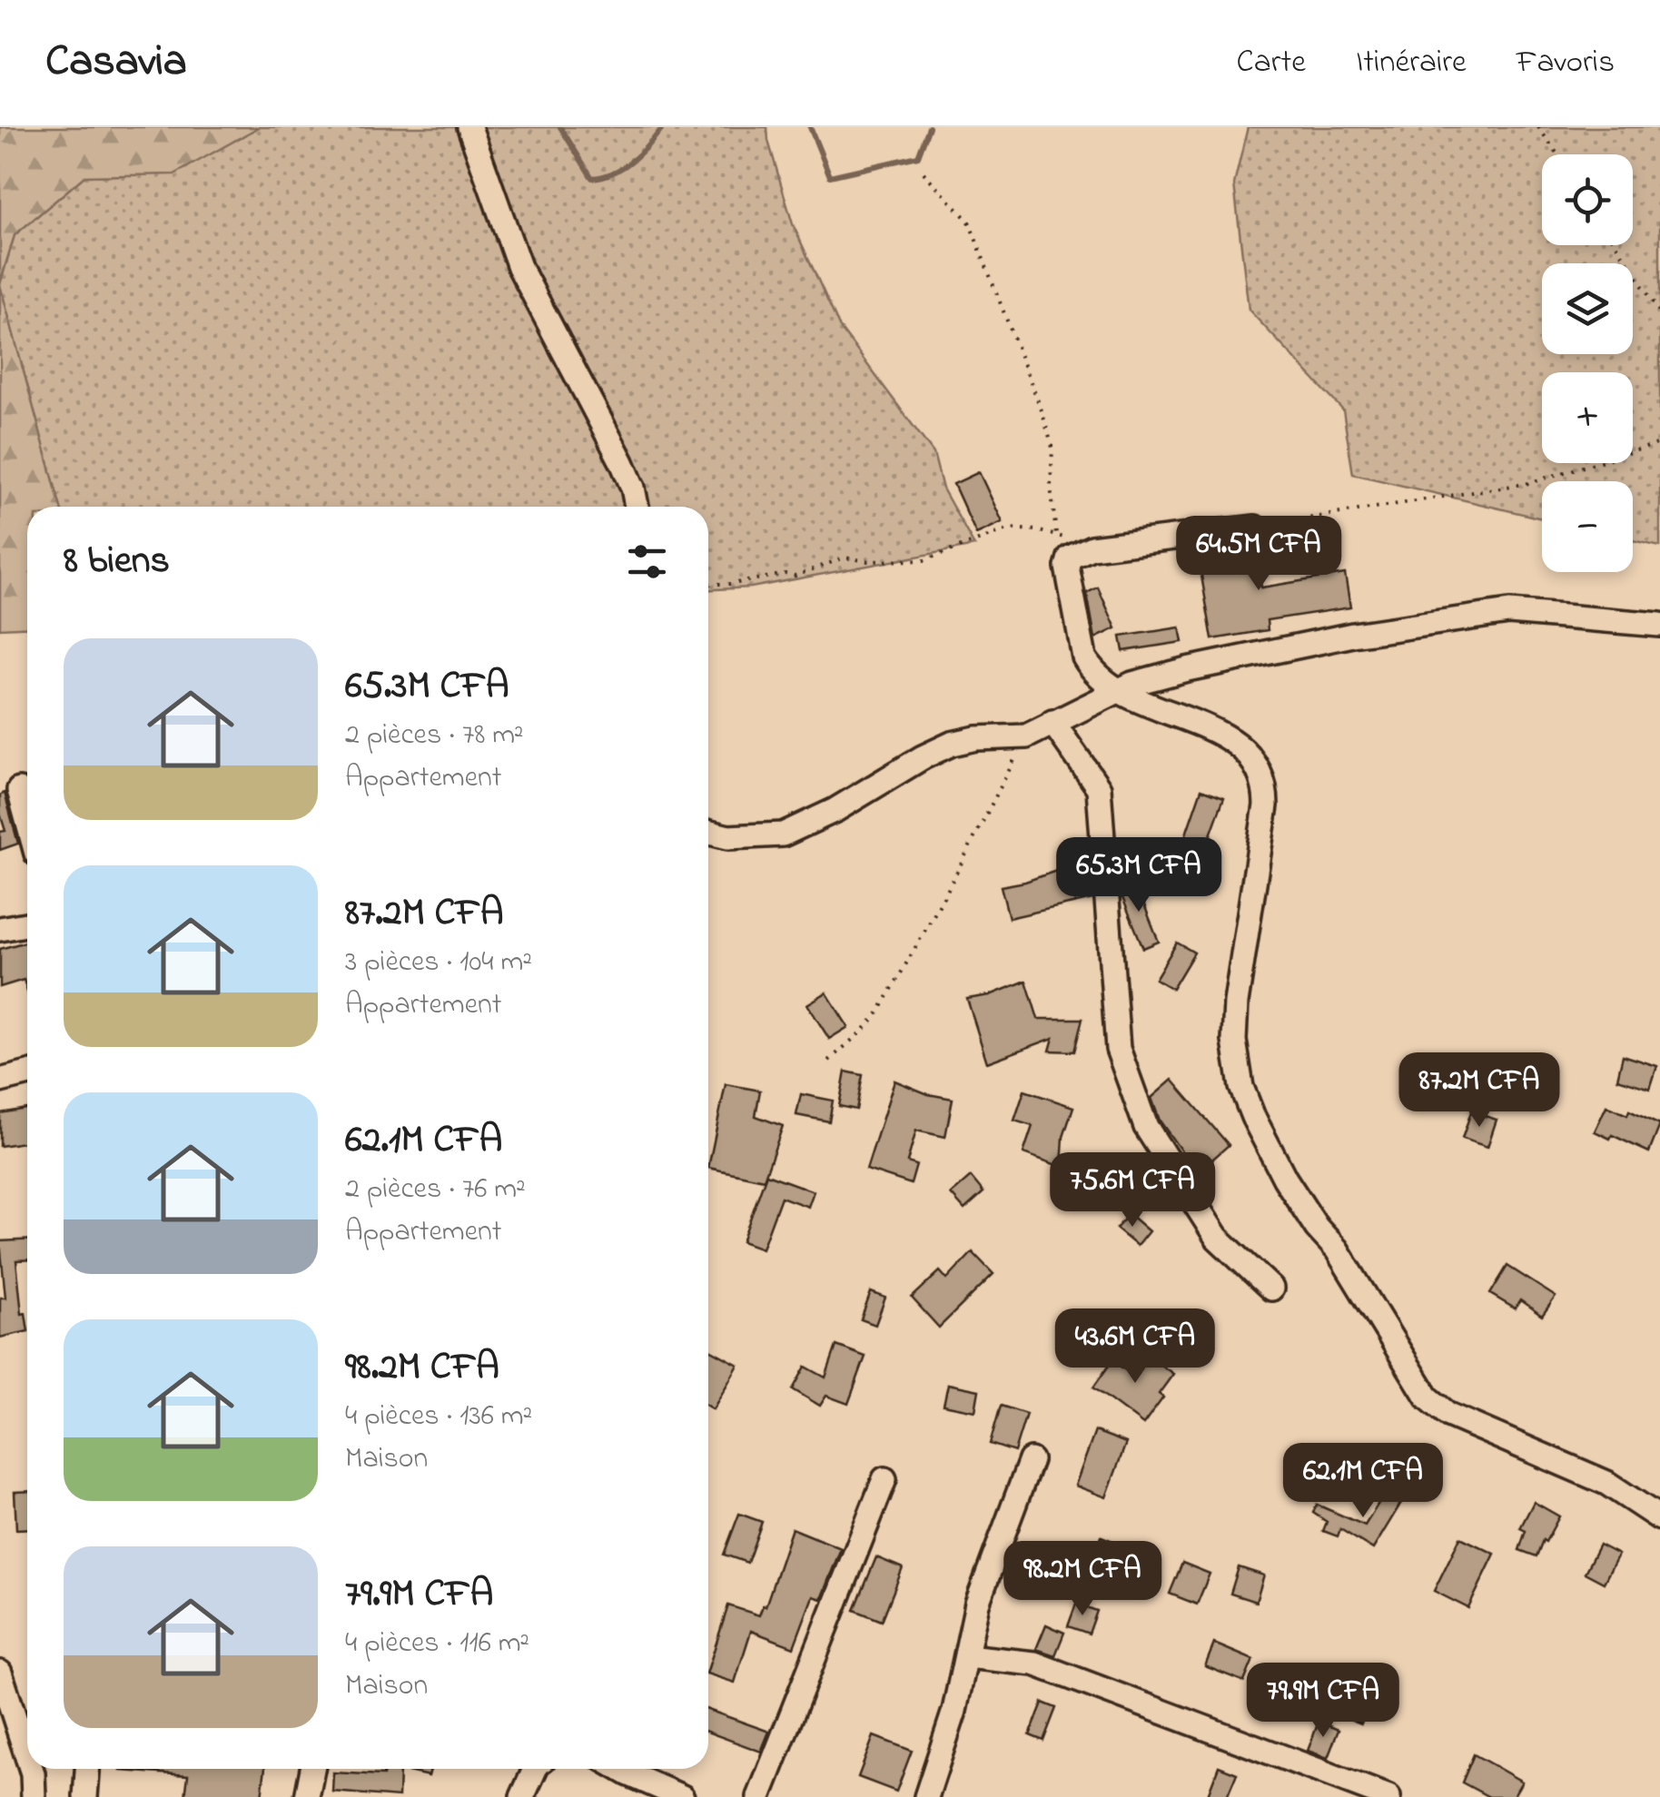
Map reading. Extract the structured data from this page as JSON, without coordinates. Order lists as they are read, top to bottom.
{
  "page": {
    "header": "Casavia",
    "nav": ["Carte", "Itinéraire", "Favoris"],
    "map_buttons": ["+", "−"],
    "heading": "8 biens",
    "price": [
      "64.5M CFA",
      "65.3M CFA",
      "87.2M CFA",
      "75.6M CFA",
      "43.6M CFA",
      "62.1M CFA",
      "98.2M CFA",
      "79.9M CFA"
    ],
    "list": [
      {
        "name": "65.3M CFA",
        "note": "2 pièces · 78 m² · Appartement"
      },
      {
        "name": "87.2M CFA",
        "note": "3 pièces · 104 m² · Appartement"
      },
      {
        "name": "62.1M CFA",
        "note": "2 pièces · 76 m² · Appartement"
      },
      {
        "name": "98.2M CFA",
        "note": "4 pièces · 136 m² · Maison"
      },
      {
        "name": "79.9M CFA",
        "note": "4 pièces · 116 m² · Maison"
      }
    ]
  }
}
